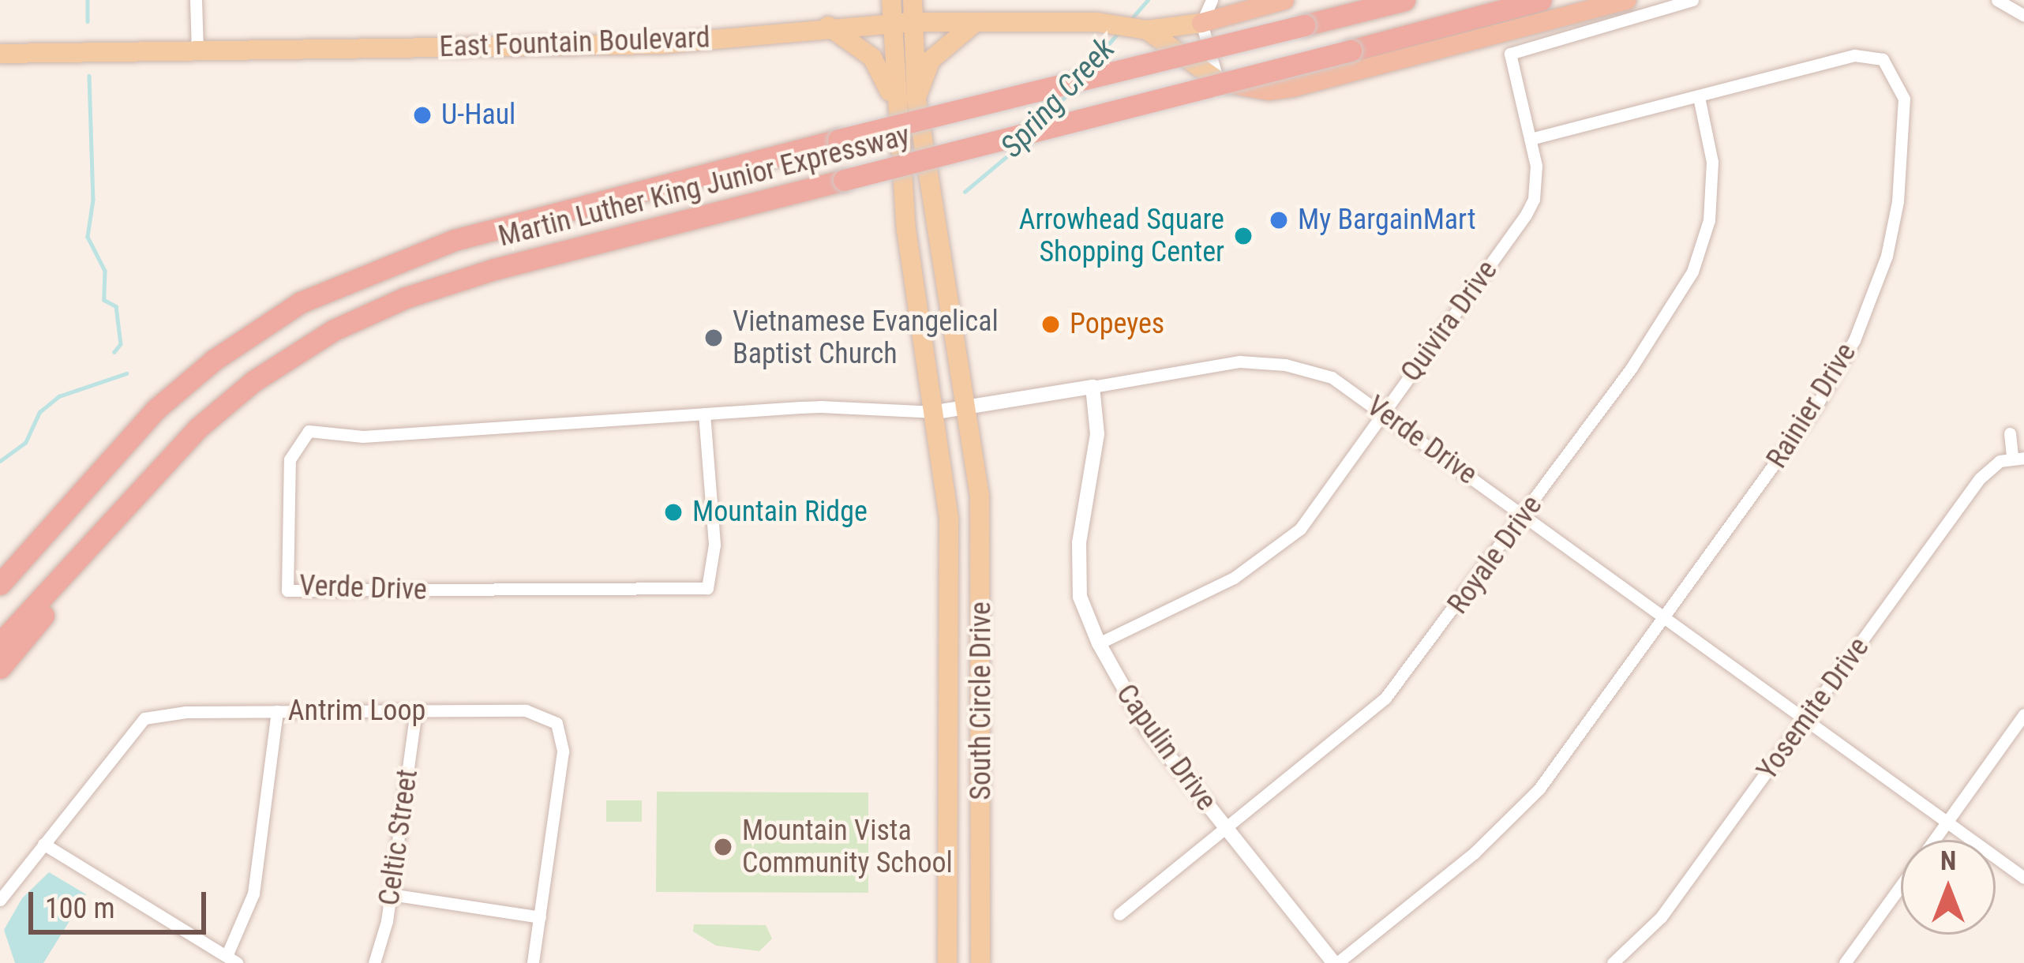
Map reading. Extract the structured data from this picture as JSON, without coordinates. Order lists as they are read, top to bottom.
{
  "streets": {
    "highway": ["Martin Luther King Junior Expressway"],
    "main road": ["East Fountain Boulevard", "South Circle Drive"],
    "street": [
      "Quivira Drive",
      "Rainier Drive",
      "Verde Drive",
      "Royale Drive",
      "Yosemite Drive",
      "Antrim Loop",
      "Capulin Drive",
      "Celtic Street"
    ]
  },
  "crossings": [
    ["East Fountain Boulevard", "South Circle Drive"],
    ["Quivira Drive", "Rainier Drive"],
    ["Quivira Drive", "Verde Drive"],
    ["Quivira Drive", "Capulin Drive"],
    ["Rainier Drive", "Verde Drive"],
    ["Rainier Drive", "Royale Drive"],
    ["Rainier Drive", "Capulin Drive"],
    ["Verde Drive", "Royale Drive"],
    ["Verde Drive", "South Circle Drive"],
    ["Verde Drive", "Yosemite Drive"],
    ["Verde Drive", "Capulin Drive"],
    ["Royale Drive", "Capulin Drive"],
    ["Antrim Loop", "Celtic Street"]
  ],
  "water": ["Spring Creek"],
  "places": [
    "U-Haul",
    "My BargainMart",
    "Arrowhead Square Shopping Center",
    "Popeyes",
    "Vietnamese Evangelical Baptist Church",
    "Mountain Ridge",
    "Mountain Vista Community School"
  ],
  "scale_bar": "100 m",
  "north": "top"
}
